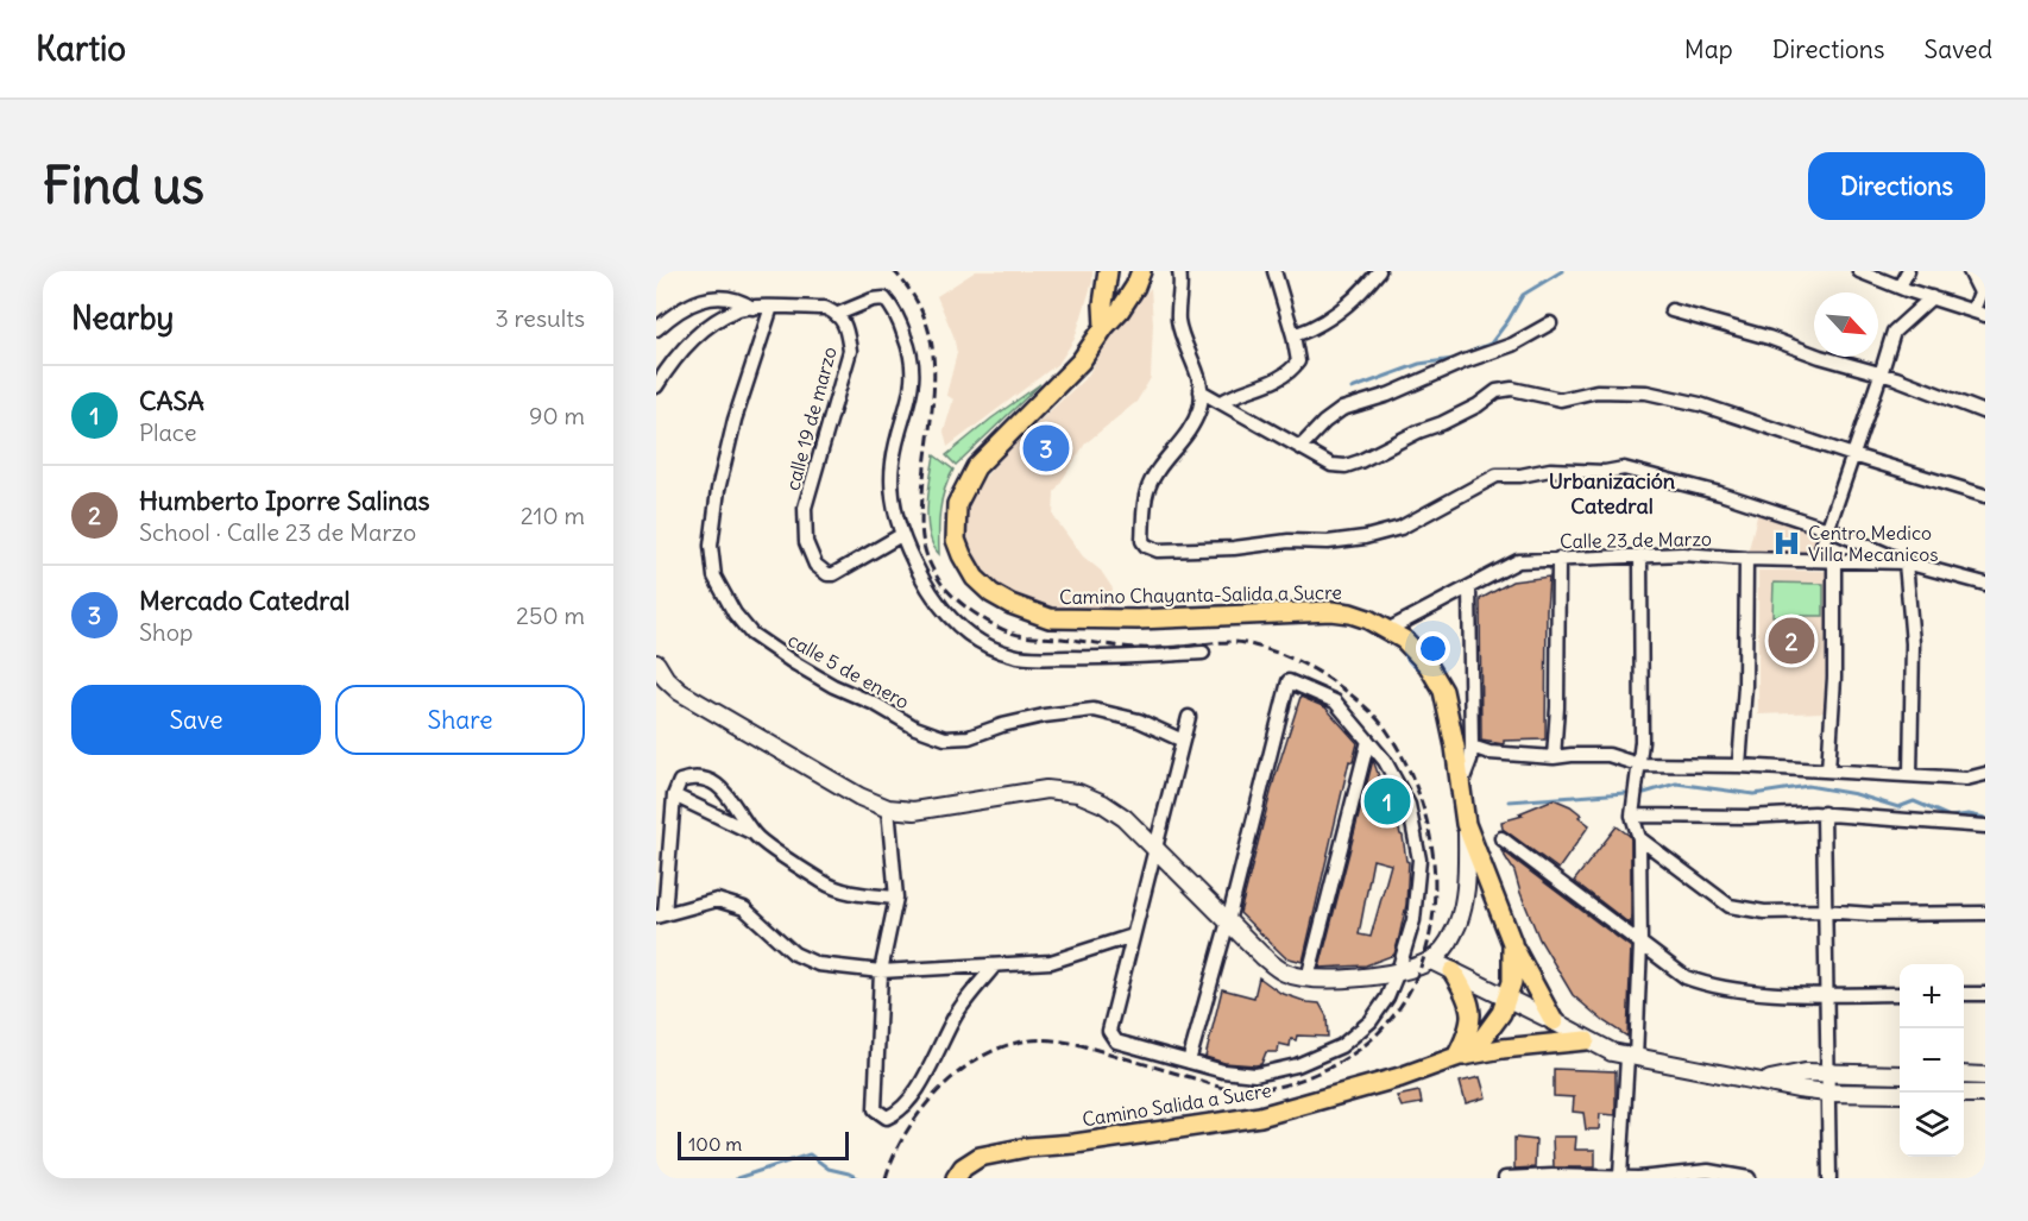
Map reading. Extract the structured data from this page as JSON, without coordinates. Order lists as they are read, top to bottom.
{
  "streets": {
    "main road": ["Camino Chayanta-Salida a Sucre", "Camino Salida a Sucre"],
    "street": ["calle 19 de marzo", "Calle 23 de Marzo", "calle 5 de enero"]
  },
  "crossings": [
    ["Calle 23 de Marzo", "Camino Chayanta-Salida a Sucre"],
    ["Camino Chayanta-Salida a Sucre", "Camino Salida a Sucre"]
  ],
  "districts": ["Urbanización Catedral"],
  "places": {
    "hospital": ["Centro Medico Villa Mecanicos"]
  },
  "scale_bar": "100 m",
  "north": "bottom right",
  "page": {
    "header": "Kartio",
    "nav": ["Map", "Directions", "Saved"],
    "buttons": [
      "Directions",
      ["Save", "Share"]
    ],
    "title": "Find us",
    "heading": ["Nearby", "3 results"],
    "list": [
      {
        "mark": "1",
        "name": "CASA",
        "note": "Place",
        "value": "90 m"
      },
      {
        "mark": "2",
        "name": "Humberto Iporre Salinas",
        "note": "School · Calle 23 de Marzo",
        "value": "210 m"
      },
      {
        "mark": "3",
        "name": "Mercado Catedral",
        "note": "Shop",
        "value": "250 m"
      }
    ],
    "pins": ["3", "2", "1"],
    "map_buttons": ["+", "−"],
    "scale": "100 m"
  }
}
